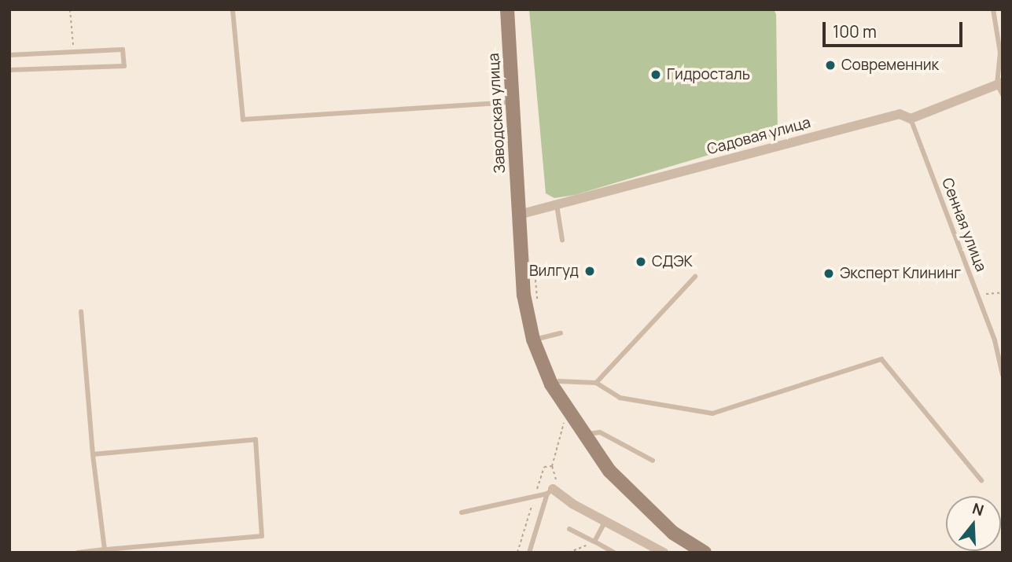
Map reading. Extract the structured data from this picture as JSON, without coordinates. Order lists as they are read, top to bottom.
{
  "streets": {
    "main road": ["Заводская улица"],
    "street": ["Садовая улица"],
    "lane": ["Сенная улица"]
  },
  "crossings": [
    ["Заводская улица", "Садовая улица"],
    ["Садовая улица", "Сенная улица"]
  ],
  "places": [
    "Современник",
    "Гидросталь",
    "СДЭК",
    "Вилгуд",
    "Эксперт Клининг"
  ],
  "scale_bar": "100 m",
  "north": "top"
}
